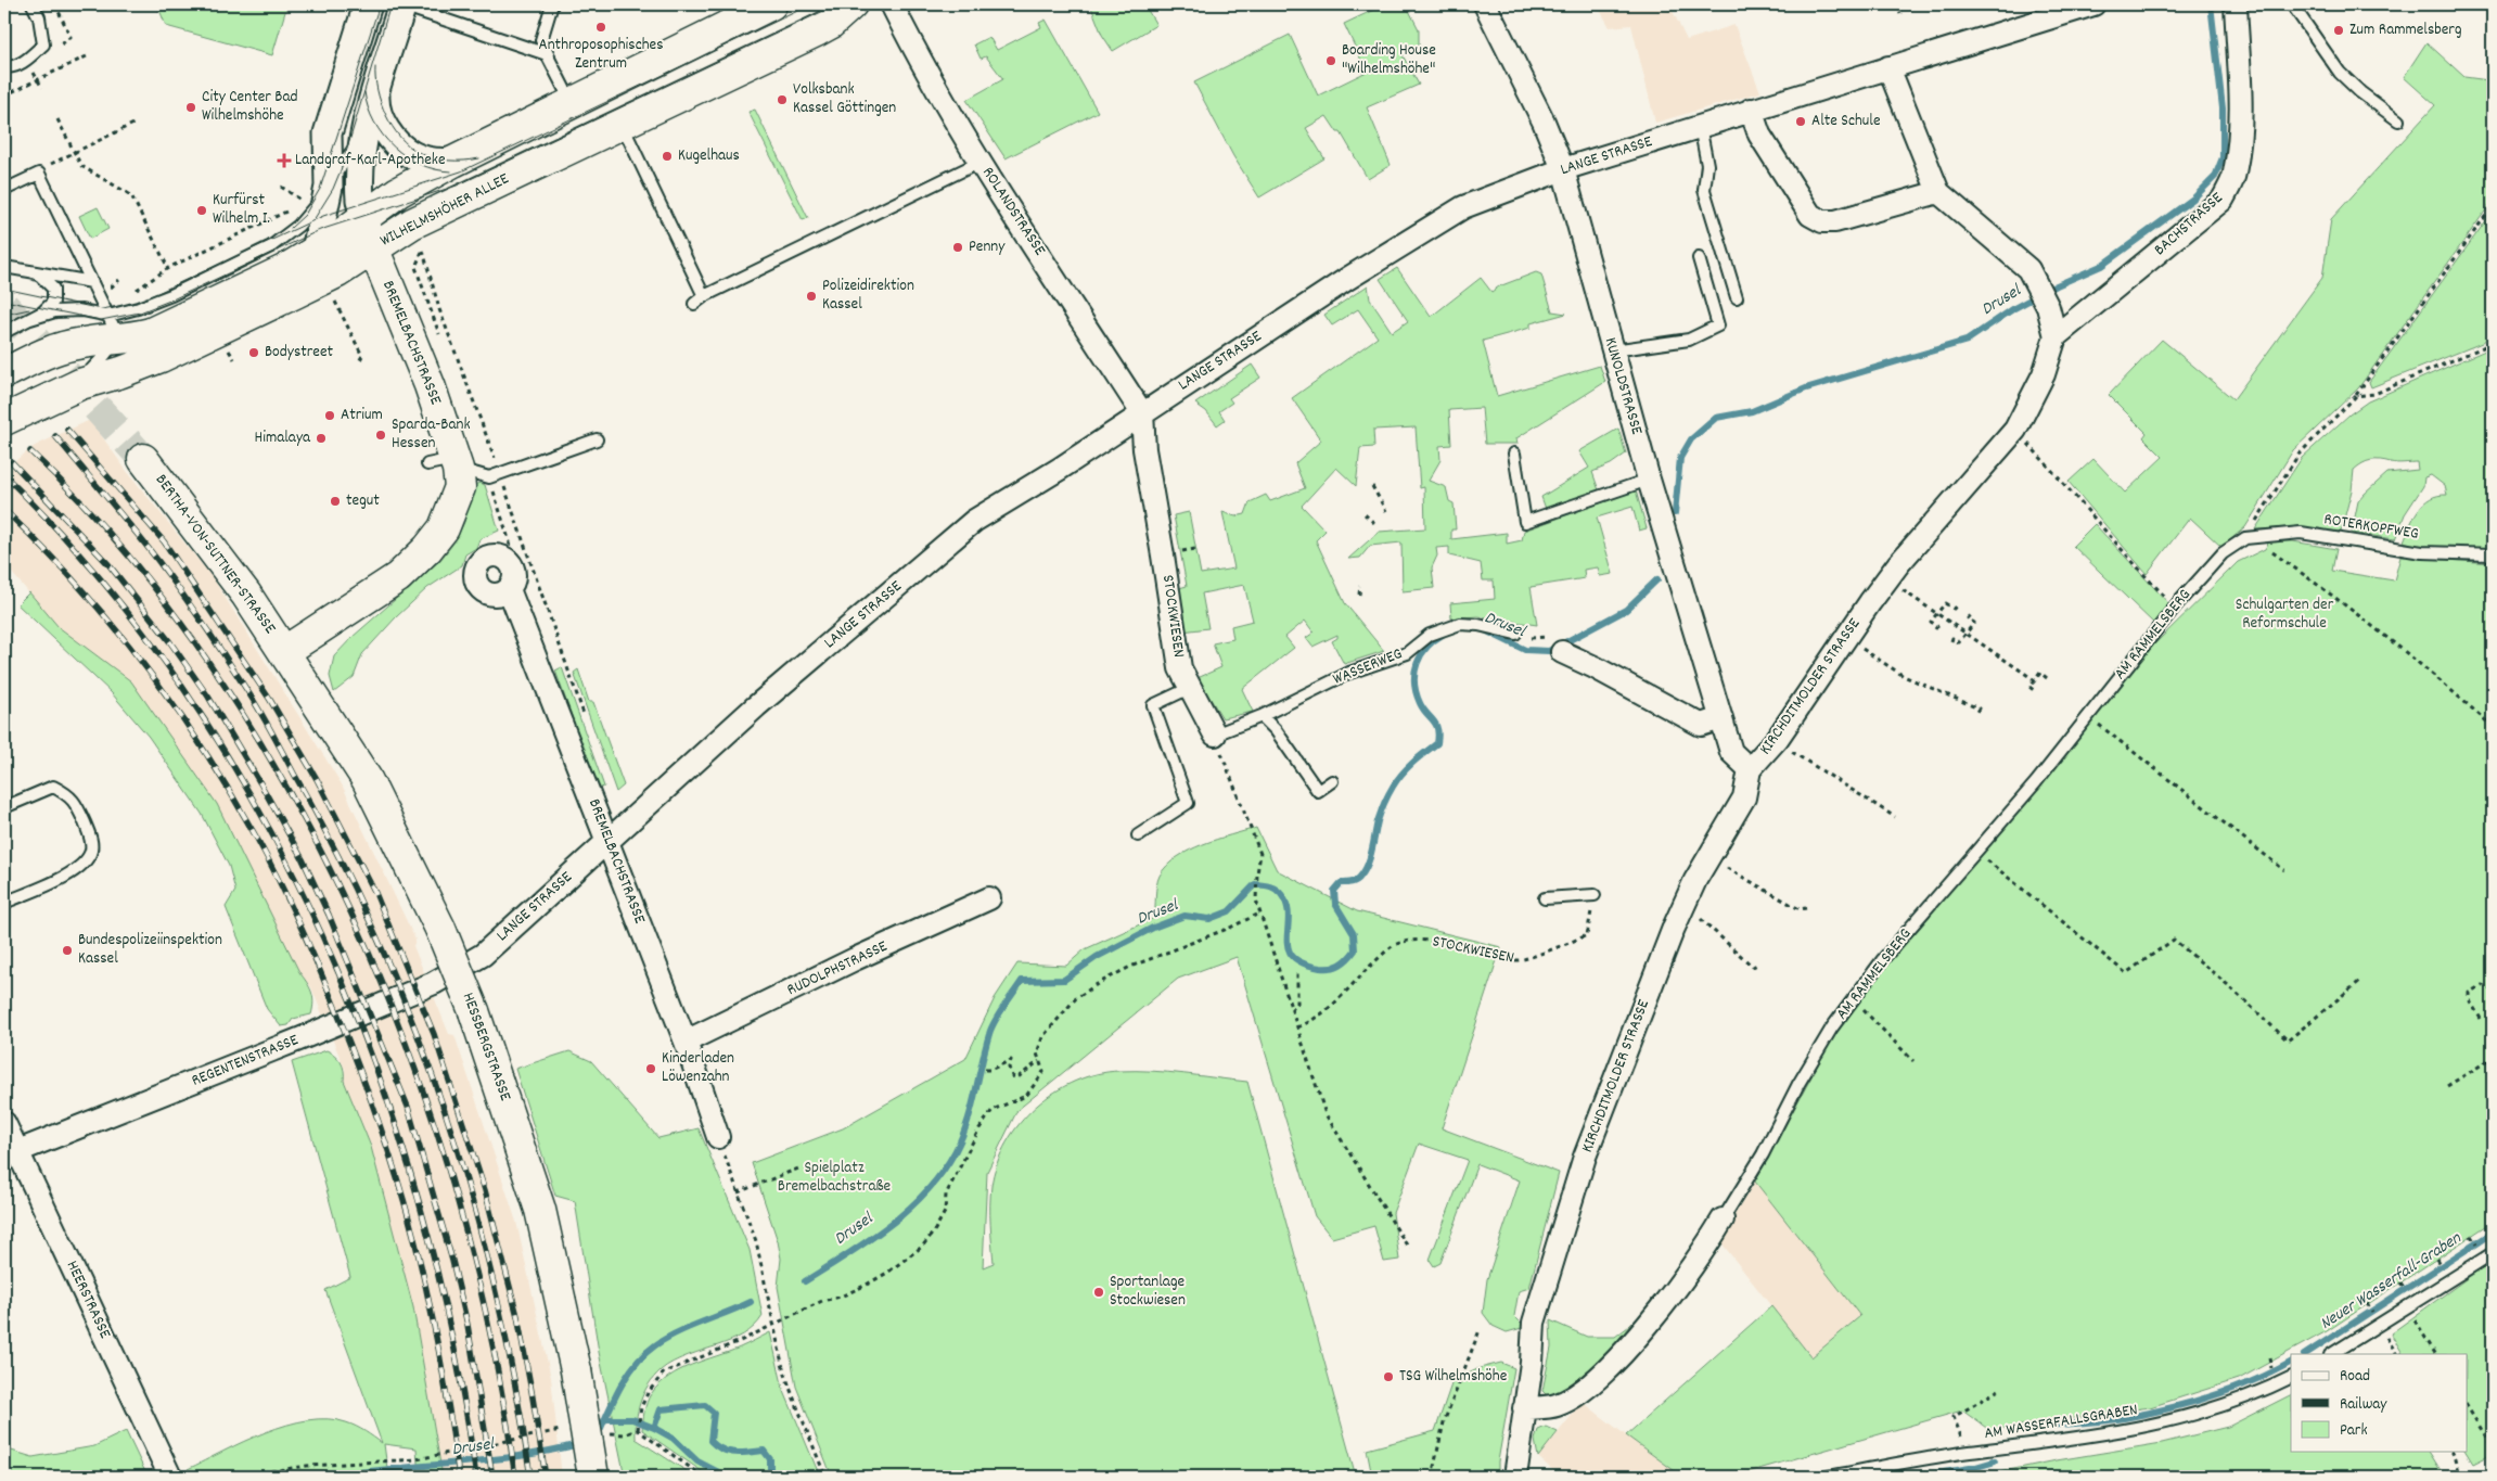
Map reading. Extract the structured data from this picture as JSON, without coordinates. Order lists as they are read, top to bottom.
{
  "streets": {
    "main road": [
      "WILHELMSHÖHER ALLEE",
      "BREMELBACHSTRASSE",
      "BERTHA-VON-SUTTNER-STRASSE",
      "HESSBERGSTRASSE"
    ],
    "street": [
      "LANGE STRASSE",
      "ROLANDSTRASSE",
      "BACHSTRASSE",
      "KUNOLDSTRASSE",
      "STOCKWIESEN",
      "AM RAMMELSBERG",
      "KIRCHDITMOLDER STRASSE",
      "RUDOLPHSTRASSE",
      "REGENTENSTRASSE",
      "HEERSTRASSE"
    ],
    "lane": ["ROTERKOPFWEG", "WASSERWEG", "AM WASSERFALLSGRABEN"]
  },
  "crossings": [
    ["LANGE STRASSE", "ROLANDSTRASSE"],
    ["LANGE STRASSE", "BREMELBACHSTRASSE"],
    ["LANGE STRASSE", "KUNOLDSTRASSE"],
    ["LANGE STRASSE", "STOCKWIESEN"],
    ["LANGE STRASSE", "REGENTENSTRASSE"],
    ["WILHELMSHÖHER ALLEE", "BREMELBACHSTRASSE"],
    ["ROLANDSTRASSE", "STOCKWIESEN"],
    ["BACHSTRASSE", "KIRCHDITMOLDER STRASSE"],
    ["BREMELBACHSTRASSE", "BERTHA-VON-SUTTNER-STRASSE"],
    ["BREMELBACHSTRASSE", "RUDOLPHSTRASSE"],
    ["BREMELBACHSTRASSE", "HESSBERGSTRASSE"],
    ["KUNOLDSTRASSE", "KIRCHDITMOLDER STRASSE"],
    ["ROTERKOPFWEG", "AM RAMMELSBERG"],
    ["BERTHA-VON-SUTTNER-STRASSE", "HESSBERGSTRASSE"],
    ["STOCKWIESEN", "WASSERWEG"],
    ["AM RAMMELSBERG", "KIRCHDITMOLDER STRASSE"],
    ["REGENTENSTRASSE", "HEERSTRASSE"]
  ],
  "water": ["Drusel", "Neuer Wasserfall-Graben"],
  "parks": ["Schulgarten der Reformschule", "Spielplatz Bremelbachstraße"],
  "places": {
    "other": [
      "Anthroposophisches Zentrum",
      "Zum Rammelsberg",
      "Boarding House \"Wilhelmshöhe\"",
      "Volksbank Kassel Göttingen",
      "City Center Bad Wilhelmshöhe",
      "Alte Schule",
      "Kugelhaus",
      "Kurfürst Wilhelm I.",
      "Penny",
      "Polizeidirektion Kassel",
      "Bodystreet",
      "Atrium",
      "Sparda-Bank Hessen",
      "Himalaya",
      "tegut",
      "Bundespolizeiinspektion Kassel",
      "Kinderladen Löwenzahn",
      "Sportanlage Stockwiesen",
      "TSG Wilhelmshöhe"
    ],
    "health": ["Landgraf-Karl-Apotheke"]
  },
  "legend": ["Road", "Railway", "Park"]
}
